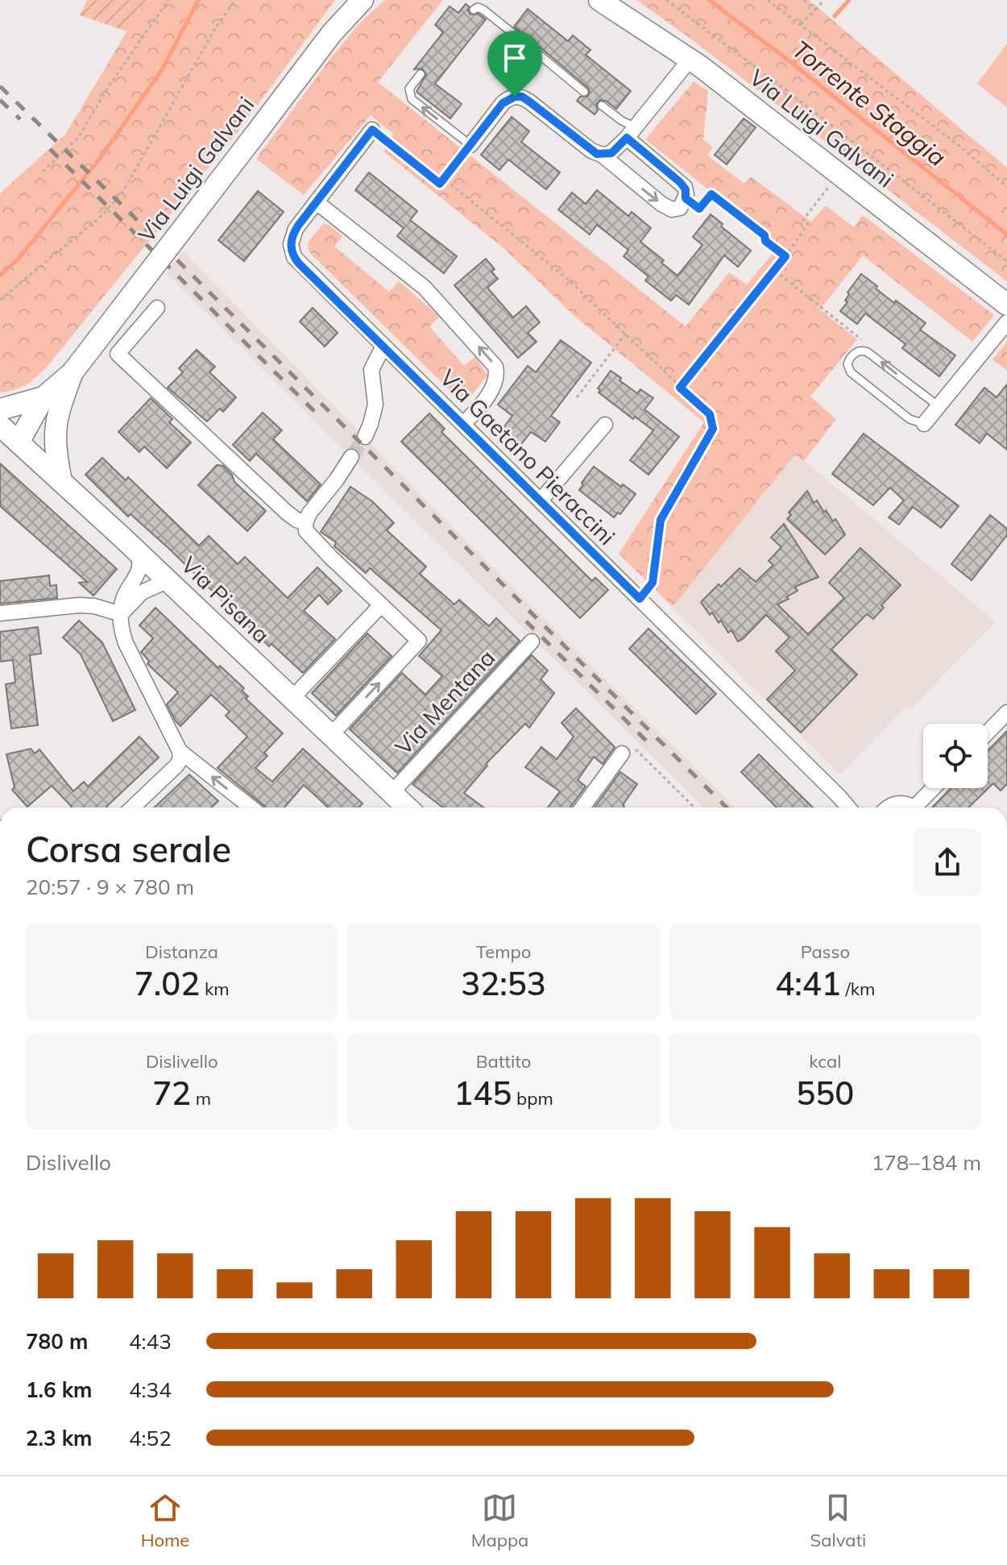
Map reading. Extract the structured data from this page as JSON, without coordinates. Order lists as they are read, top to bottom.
{
  "streets": {
    "main road": ["Via Luigi Galvani", "Via Pisana"],
    "street": ["Via Gaetano Pieraccini", "Via Mentana"]
  },
  "crossings": [
    ["Via Luigi Galvani", "Via Pisana"],
    ["Via Pisana", "Via Mentana"]
  ],
  "water": ["Torrente Staggia"],
  "page": {
    "heading": ["Corsa serale", "20:57 · 9 × 780 m"],
    "stats": [
      ["Distanza", "7.02 km"],
      ["Tempo", "32:53"],
      ["Passo", "4:41 /km"],
      ["Dislivello", "72 m"],
      ["Battito", "145 bpm"],
      ["kcal", "550"]
    ],
    "chart": ["Dislivello", "178–184 m"],
    "list": [
      {
        "name": "780 m",
        "note": "4:43"
      },
      {
        "name": "1.6 km",
        "note": "4:34"
      },
      {
        "name": "2.3 km",
        "note": "4:52"
      }
    ],
    "tabs": ["Home", "Mappa", "Salvati"]
  }
}
